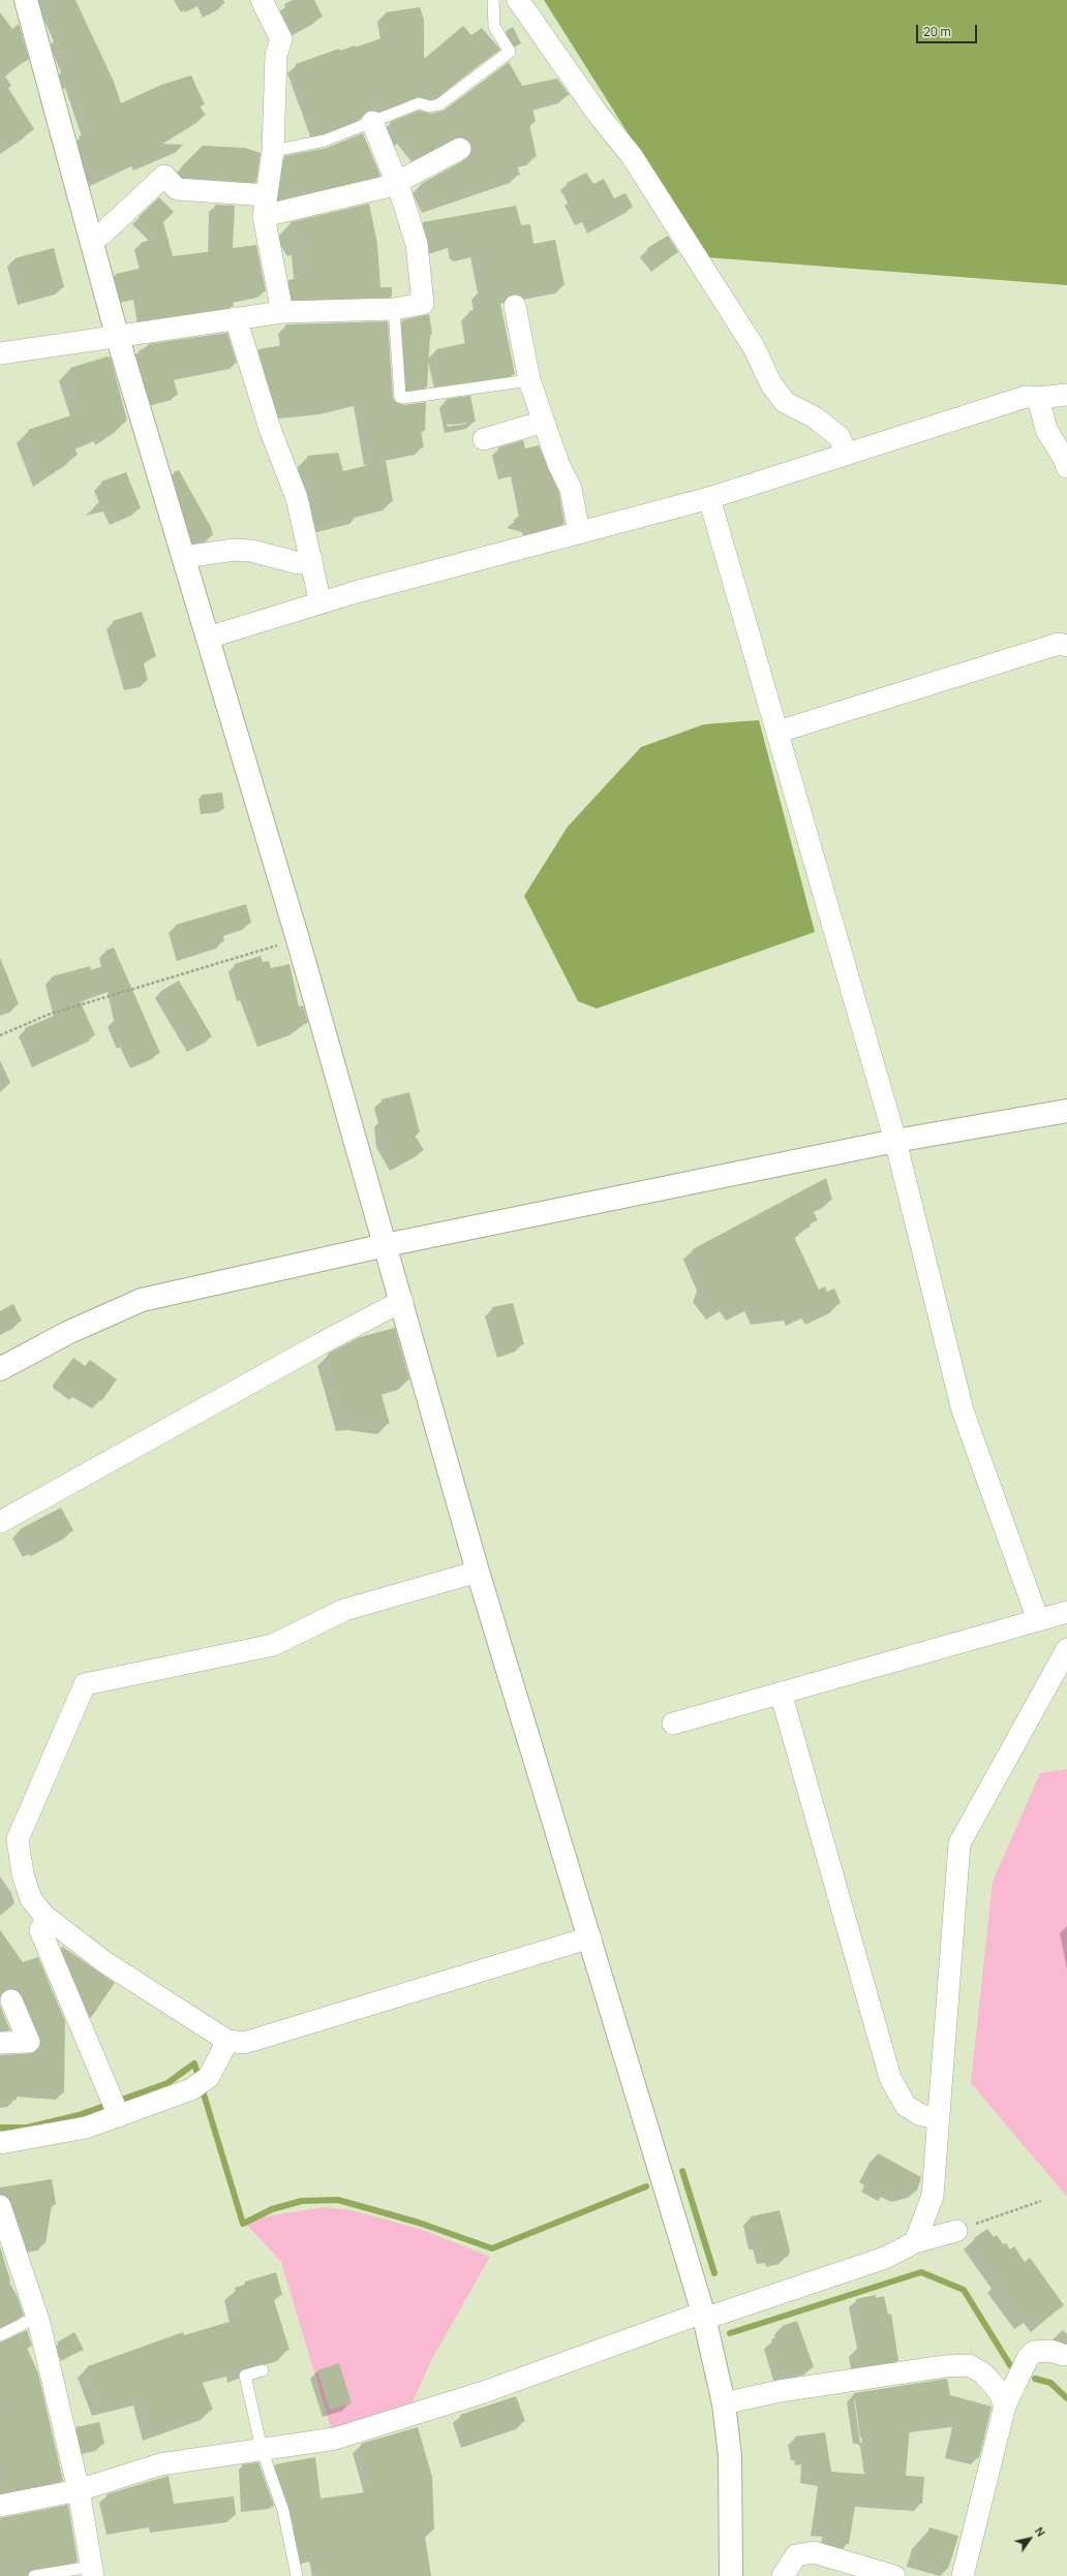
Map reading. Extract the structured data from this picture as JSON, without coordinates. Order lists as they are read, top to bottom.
{
  "scale_bar": "20 m",
  "north": "top right"
}
